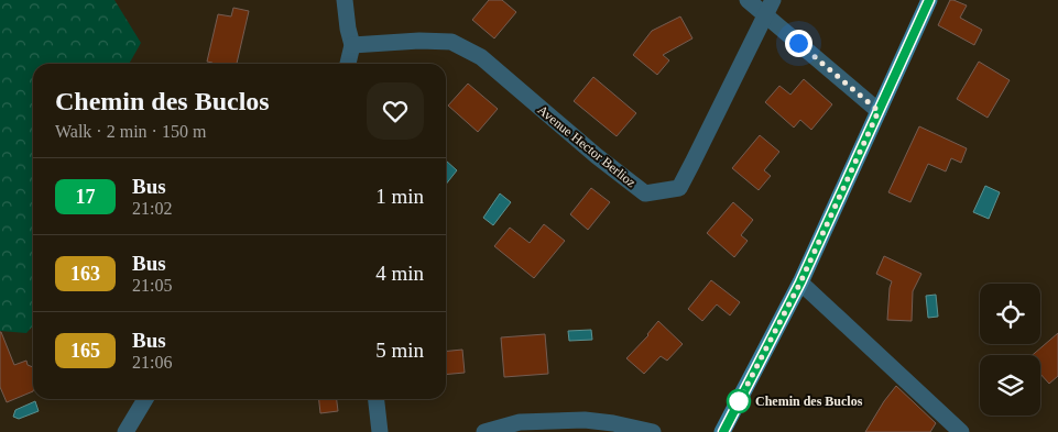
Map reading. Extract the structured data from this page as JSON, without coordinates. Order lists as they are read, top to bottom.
{
  "streets": {
    "street": ["Avenue Hector Berlioz"]
  },
  "places": ["Chemin des Buclos"],
  "lines": ["bus line 17"],
  "page": {
    "heading": ["Chemin des Buclos", "Walk · 2 min · 150 m"],
    "list": [
      {
        "mark": "17",
        "name": "Bus",
        "note": "21:02",
        "value": "1 min"
      },
      {
        "mark": "163",
        "name": "Bus",
        "note": "21:05",
        "value": "4 min"
      },
      {
        "mark": "165",
        "name": "Bus",
        "note": "21:06",
        "value": "5 min"
      }
    ]
  }
}
